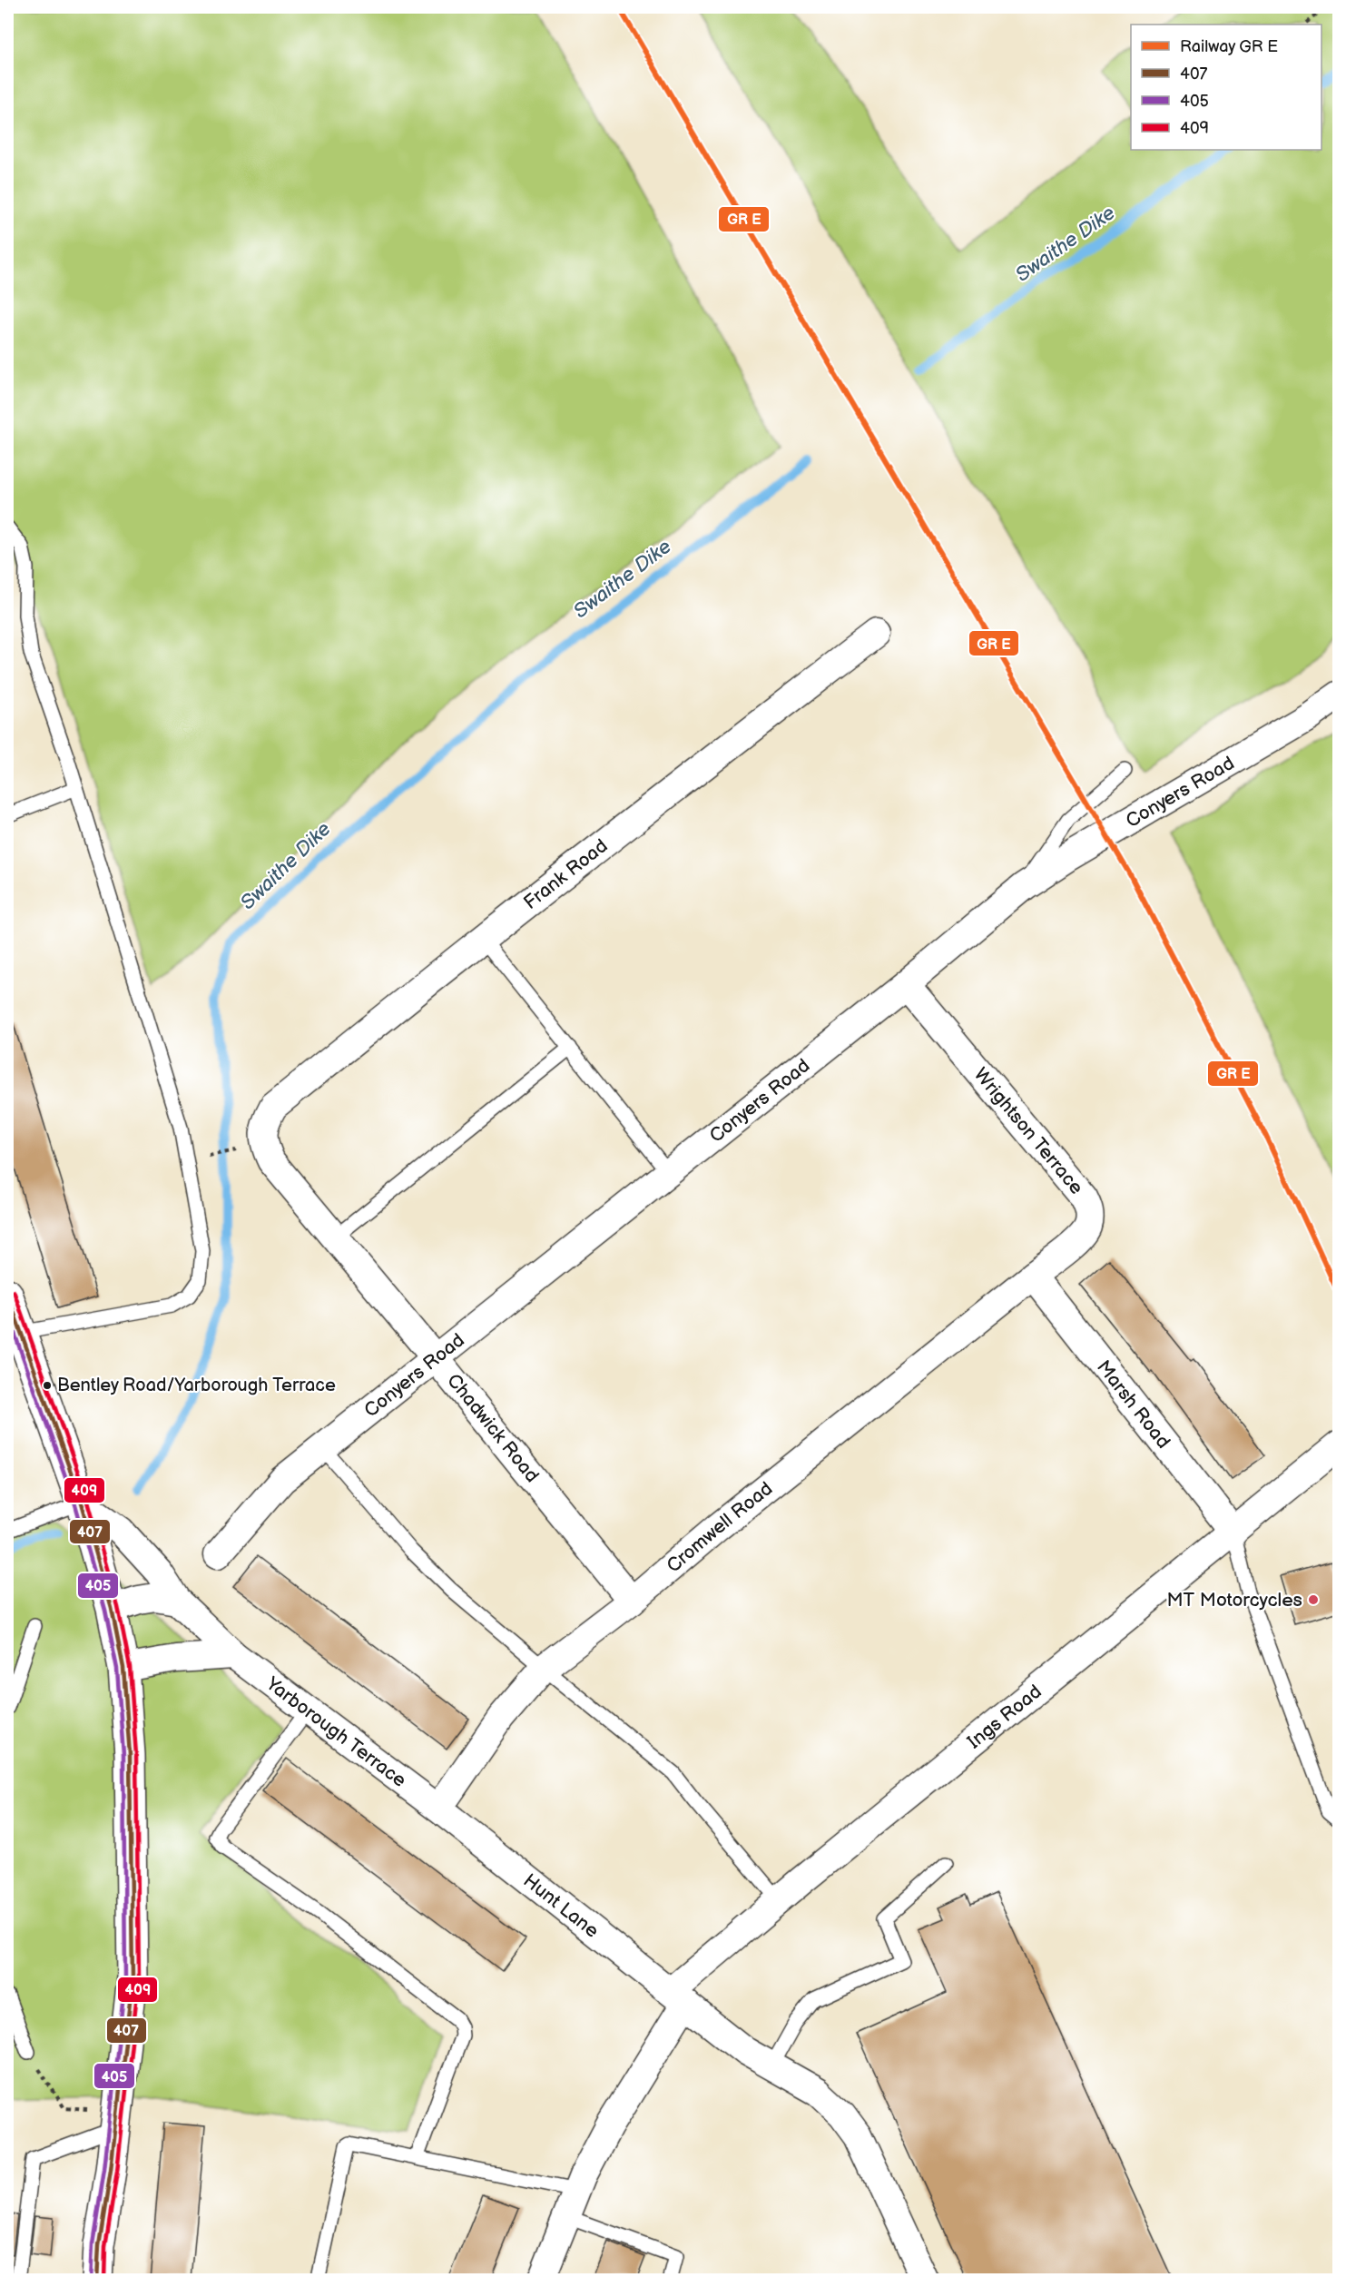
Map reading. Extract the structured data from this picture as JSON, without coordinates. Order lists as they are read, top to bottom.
{
  "streets": {
    "street": [
      "Conyers Road",
      "Frank Road",
      "Wrightson Terrace",
      "Marsh Road",
      "Chadwick Road",
      "Cromwell Road",
      "Ings Road",
      "Yarborough Terrace",
      "Hunt Lane"
    ]
  },
  "crossings": [
    ["Conyers Road", "Wrightson Terrace"],
    ["Conyers Road", "Chadwick Road"],
    ["Frank Road", "Chadwick Road"],
    ["Wrightson Terrace", "Marsh Road"],
    ["Wrightson Terrace", "Cromwell Road"],
    ["Marsh Road", "Cromwell Road"],
    ["Marsh Road", "Ings Road"],
    ["Chadwick Road", "Cromwell Road"],
    ["Cromwell Road", "Yarborough Terrace"],
    ["Cromwell Road", "Hunt Lane"],
    ["Ings Road", "Hunt Lane"],
    ["Yarborough Terrace", "Hunt Lane"]
  ],
  "water": ["Swaithe Dike"],
  "places": ["Bentley Road/Yarborough Terrace", "MT Motorcycles"],
  "lines": ["transit line 409", "transit line 407", "transit line 405"],
  "legend": [
    "Railway GR E",
    "407",
    "405",
    "409"
  ]
}
